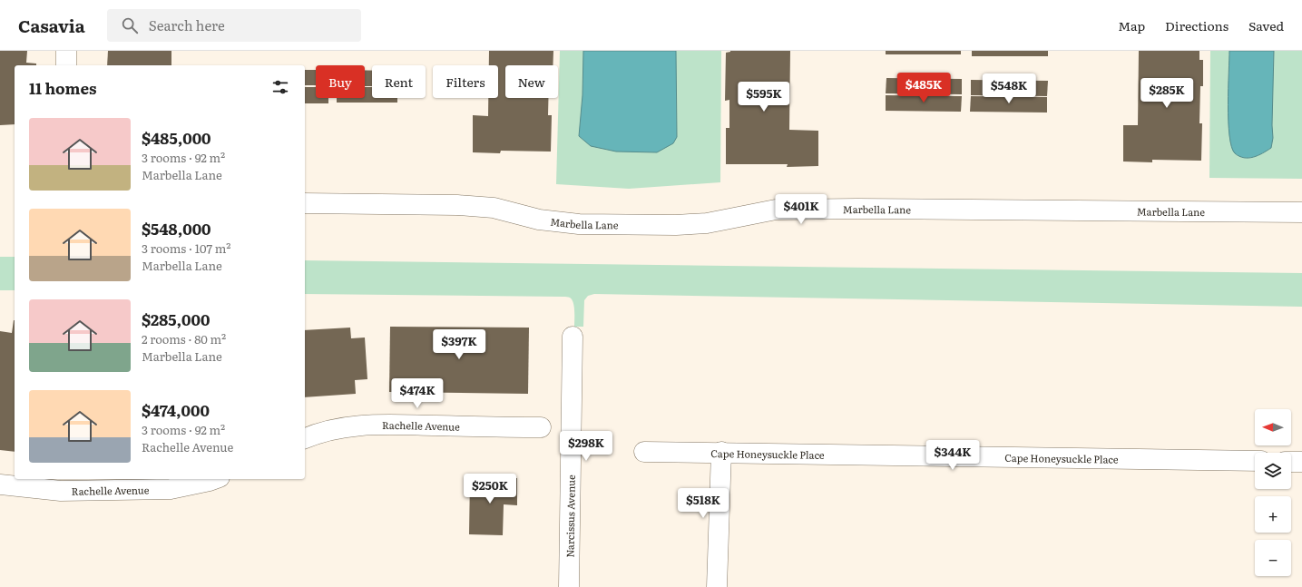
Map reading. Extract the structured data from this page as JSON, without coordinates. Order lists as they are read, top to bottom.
{
  "streets": {
    "street": [
      "Marbella Lane",
      "Rachelle Avenue",
      "Cape Honeysuckle Place",
      "Narcissus Avenue"
    ]
  },
  "north": "left",
  "page": {
    "header": "Casavia",
    "search": "Search here",
    "nav": ["Map", "Directions", "Saved"],
    "chip": [
      "Buy",
      "Rent",
      "Filters",
      "New"
    ],
    "heading": "11 homes",
    "price": [
      "$485K",
      "$548K",
      "$285K",
      "$595K",
      "$401K",
      "$397K",
      "$474K",
      "$298K",
      "$344K",
      "$250K",
      "$518K"
    ],
    "list": [
      {
        "name": "$485,000",
        "note": "3 rooms · 92 m² · Marbella Lane"
      },
      {
        "name": "$548,000",
        "note": "3 rooms · 107 m² · Marbella Lane"
      },
      {
        "name": "$285,000",
        "note": "2 rooms · 80 m² · Marbella Lane"
      },
      {
        "name": "$474,000",
        "note": "3 rooms · 92 m² · Rachelle Avenue"
      }
    ],
    "map_buttons": ["+", "−"]
  }
}
